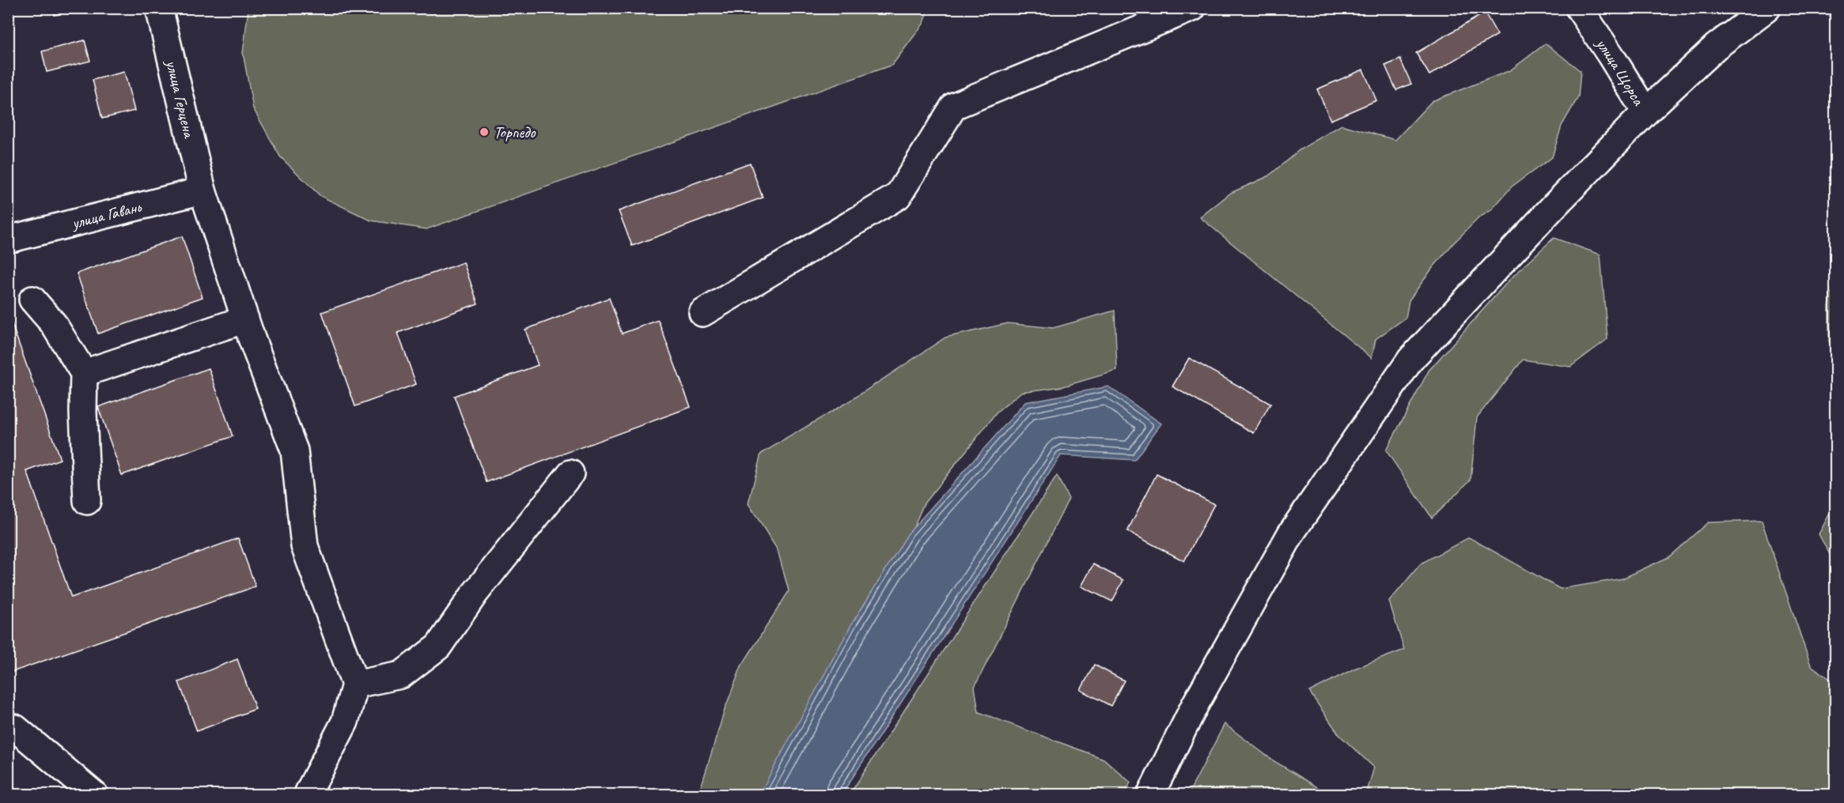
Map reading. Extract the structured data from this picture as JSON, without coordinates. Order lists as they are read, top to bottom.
{
  "streets": {
    "main road": ["улица Щорса", "улица Герцена", "улица Гавань"]
  },
  "crossings": [
    ["улица Герцена", "улица Гавань"]
  ],
  "places": ["Торпедо"]
}
